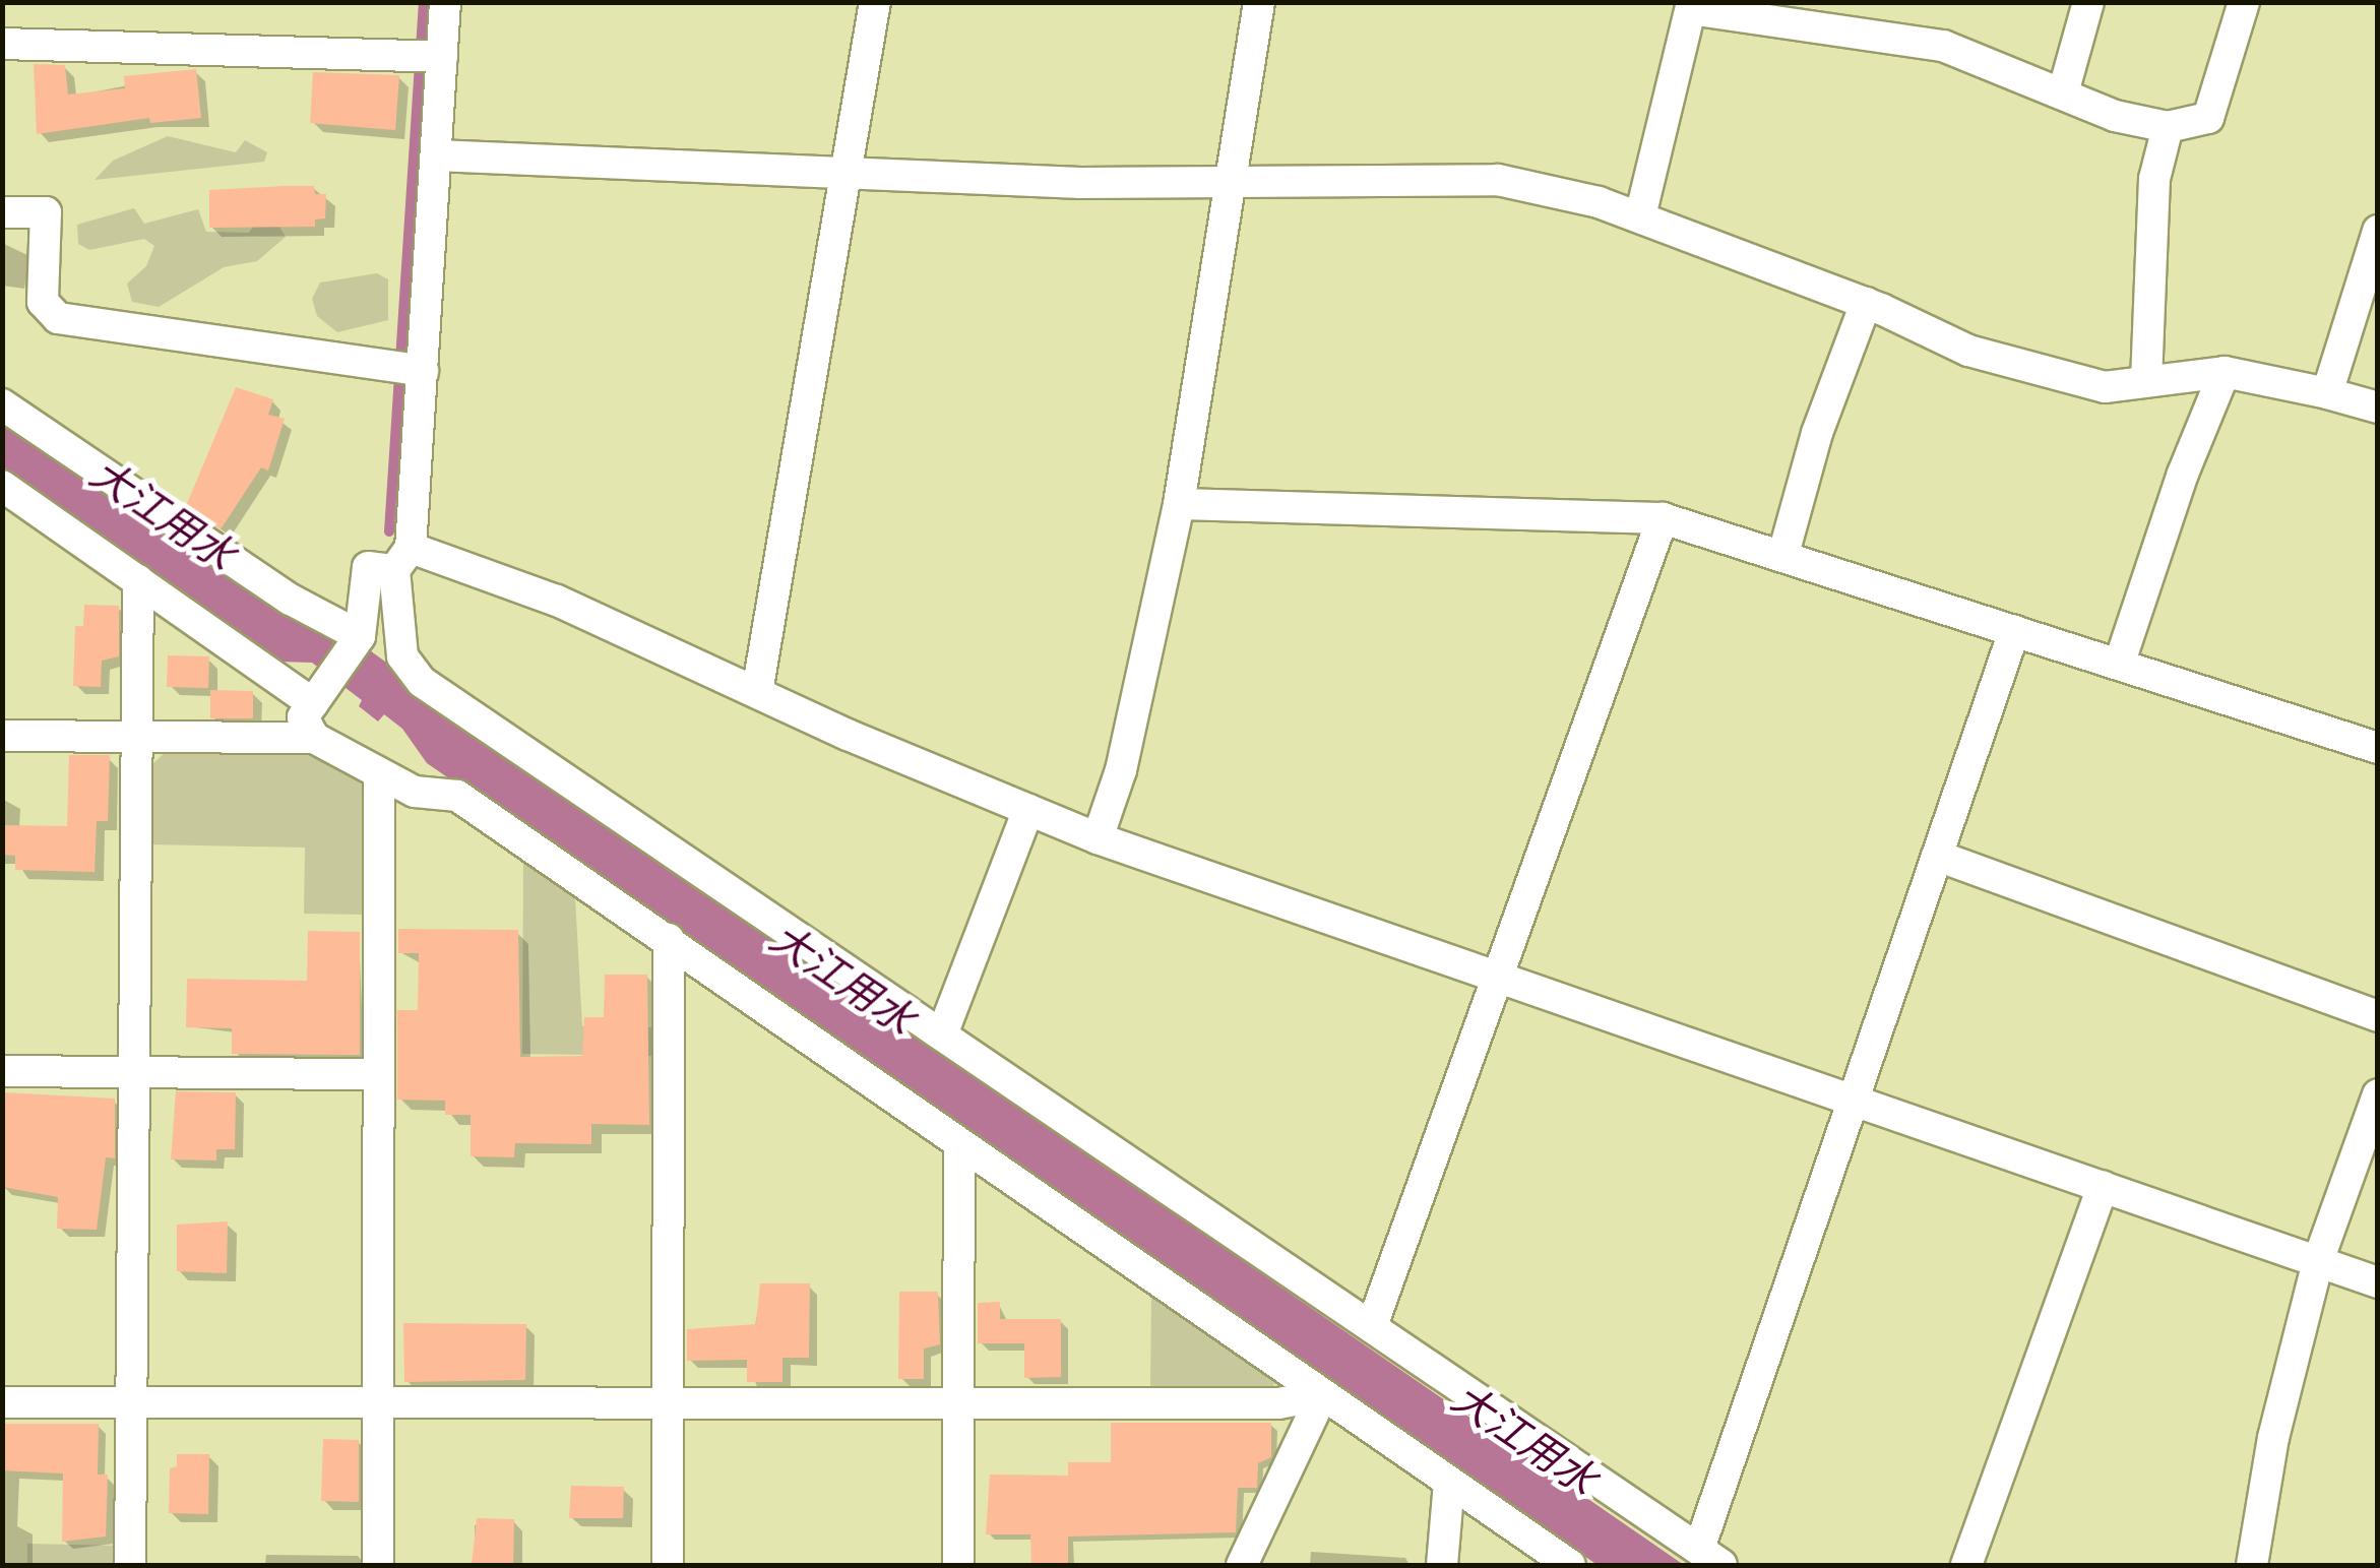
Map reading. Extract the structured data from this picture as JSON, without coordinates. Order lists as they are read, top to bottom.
{
  "water": ["大江用水"]
}
